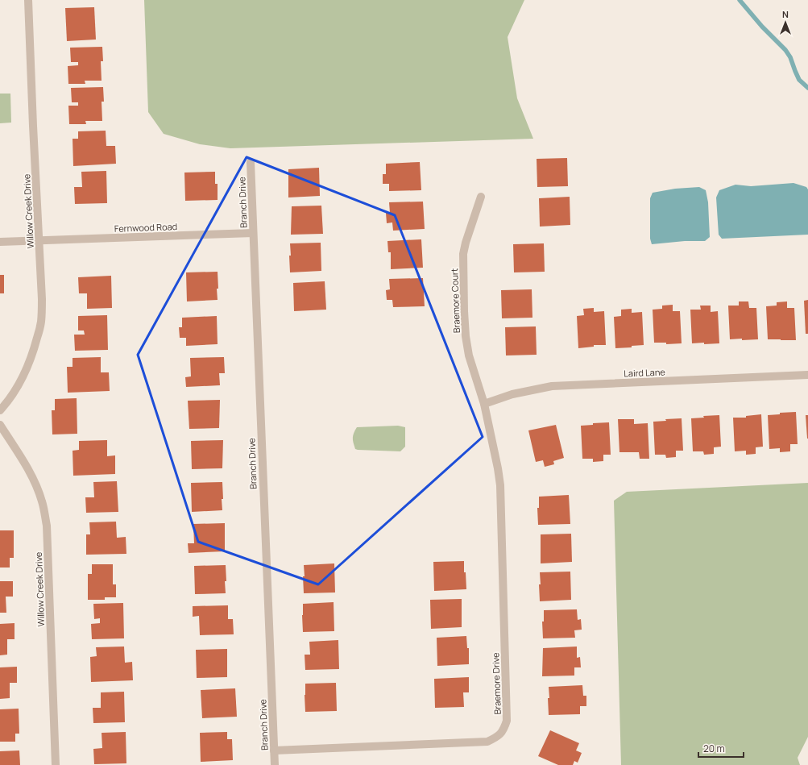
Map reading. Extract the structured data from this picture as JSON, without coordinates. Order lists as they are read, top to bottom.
{
  "streets": {
    "street": [
      "Branch Drive",
      "Willow Creek Drive",
      "Fernwood Road",
      "Braemore Court",
      "Laird Lane",
      "Braemore Drive"
    ]
  },
  "crossings": [
    ["Branch Drive", "Fernwood Road"],
    ["Branch Drive", "Braemore Drive"],
    ["Willow Creek Drive", "Fernwood Road"],
    ["Braemore Court", "Laird Lane"],
    ["Braemore Court", "Braemore Drive"],
    ["Laird Lane", "Braemore Drive"]
  ],
  "scale_bar": "20 m",
  "north": "top"
}
